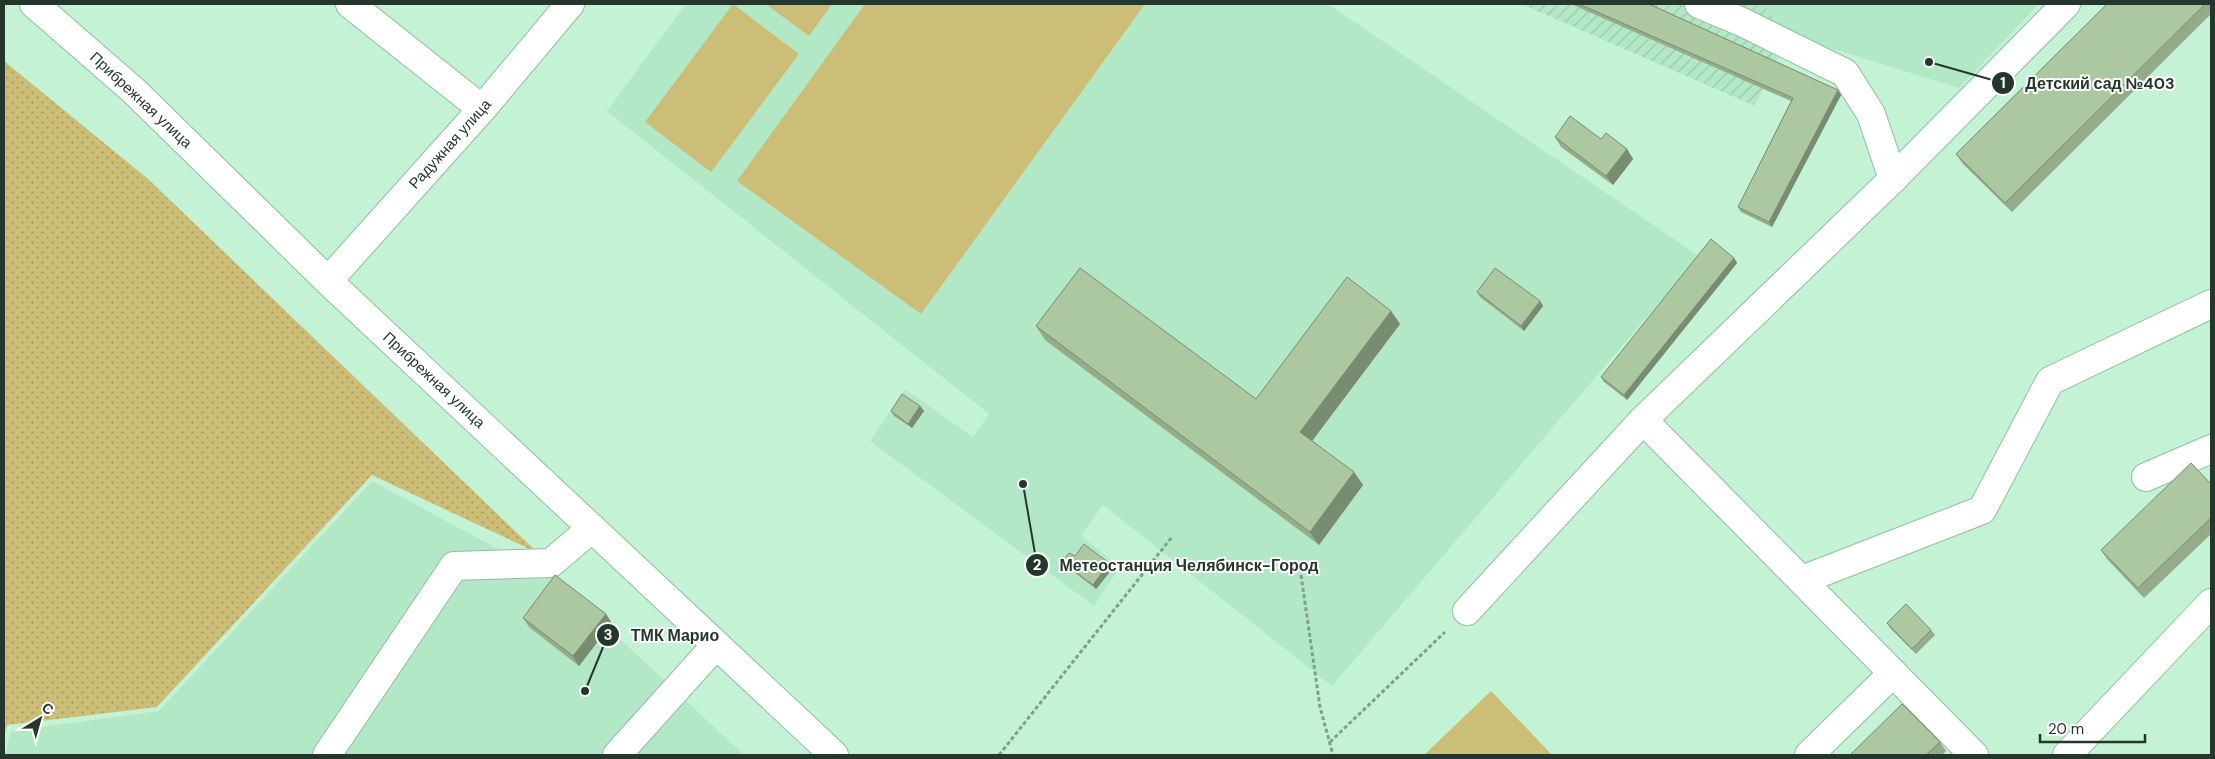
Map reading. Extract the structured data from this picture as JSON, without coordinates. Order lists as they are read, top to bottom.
{
  "streets": {
    "street": ["Прибрежная улица", "Радужная улица"]
  },
  "crossings": [
    ["Прибрежная улица", "Радужная улица"]
  ],
  "places": ["Детский сад №403", "Метеостанция Челябинск-Город", "ТМК Марио"],
  "scale_bar": "20 m",
  "north": "top right"
}
